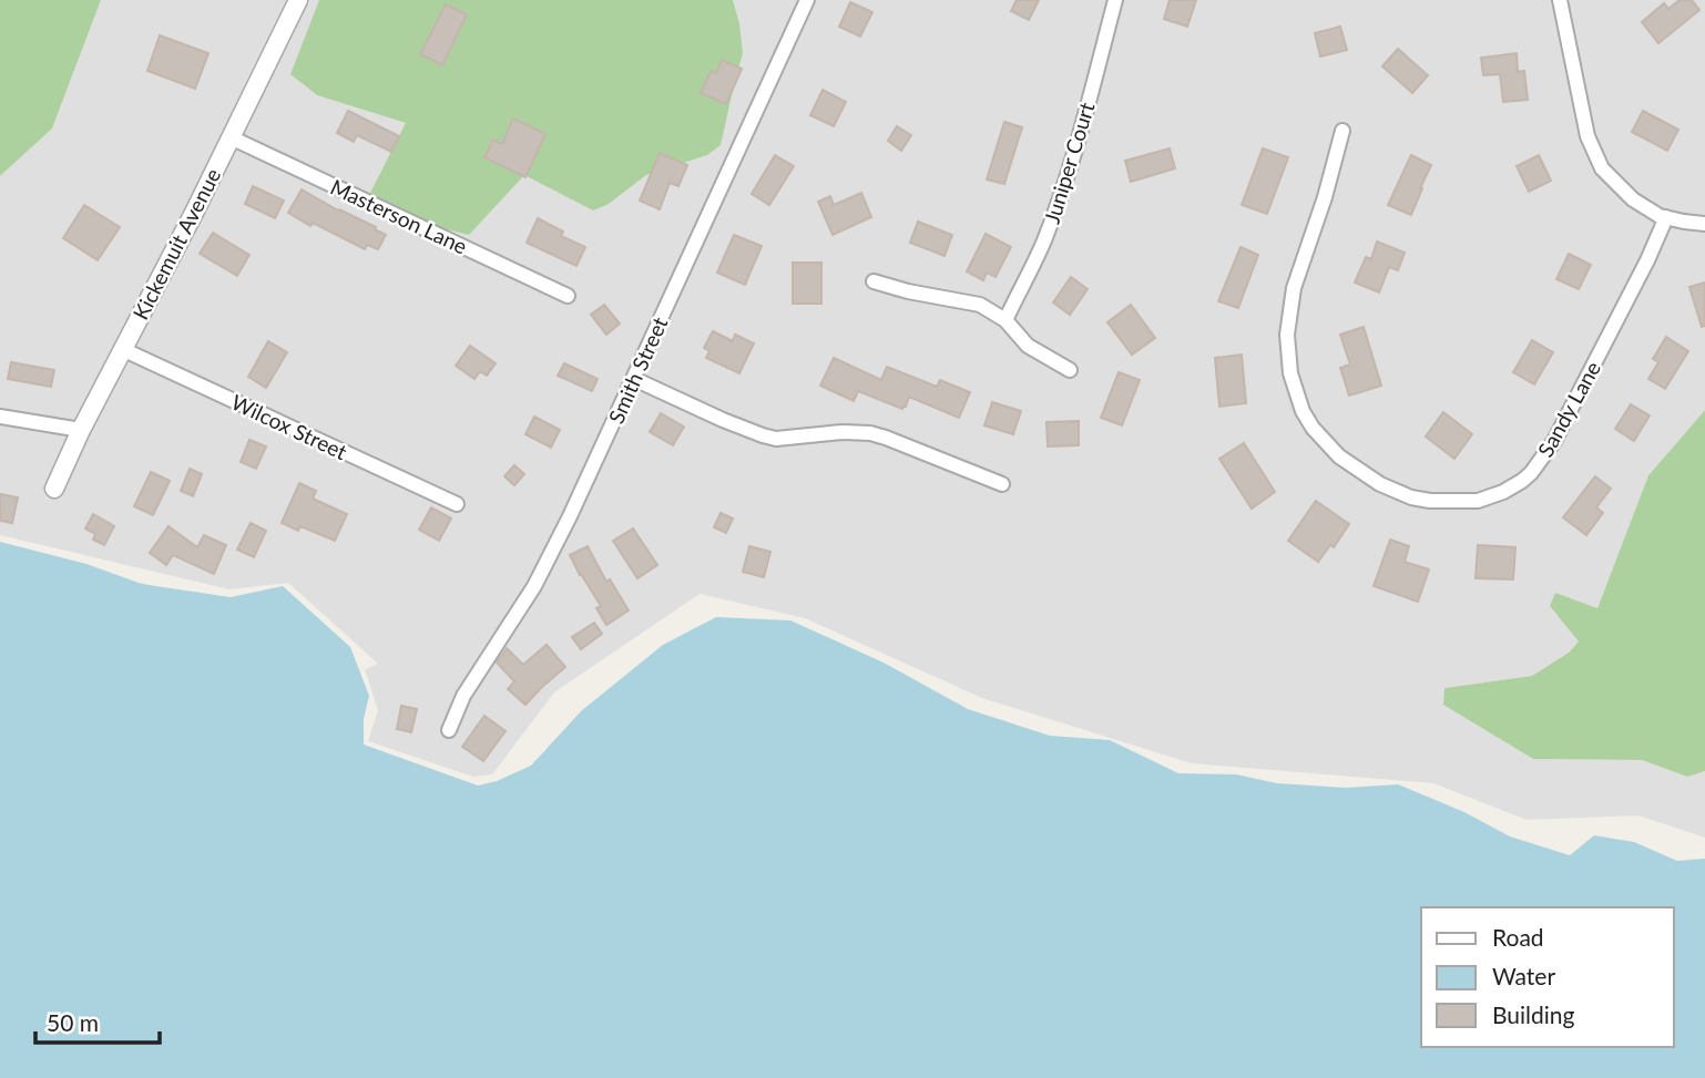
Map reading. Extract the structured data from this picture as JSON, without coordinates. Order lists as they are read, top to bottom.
{
  "streets": {
    "street": [
      "Juniper Court",
      "Masterson Lane",
      "Kickemuit Avenue",
      "Smith Street",
      "Sandy Lane",
      "Wilcox Street"
    ]
  },
  "crossings": [
    ["Masterson Lane", "Kickemuit Avenue"],
    ["Kickemuit Avenue", "Wilcox Street"]
  ],
  "legend": ["Road", "Water", "Building"],
  "scale_bar": "50 m"
}
